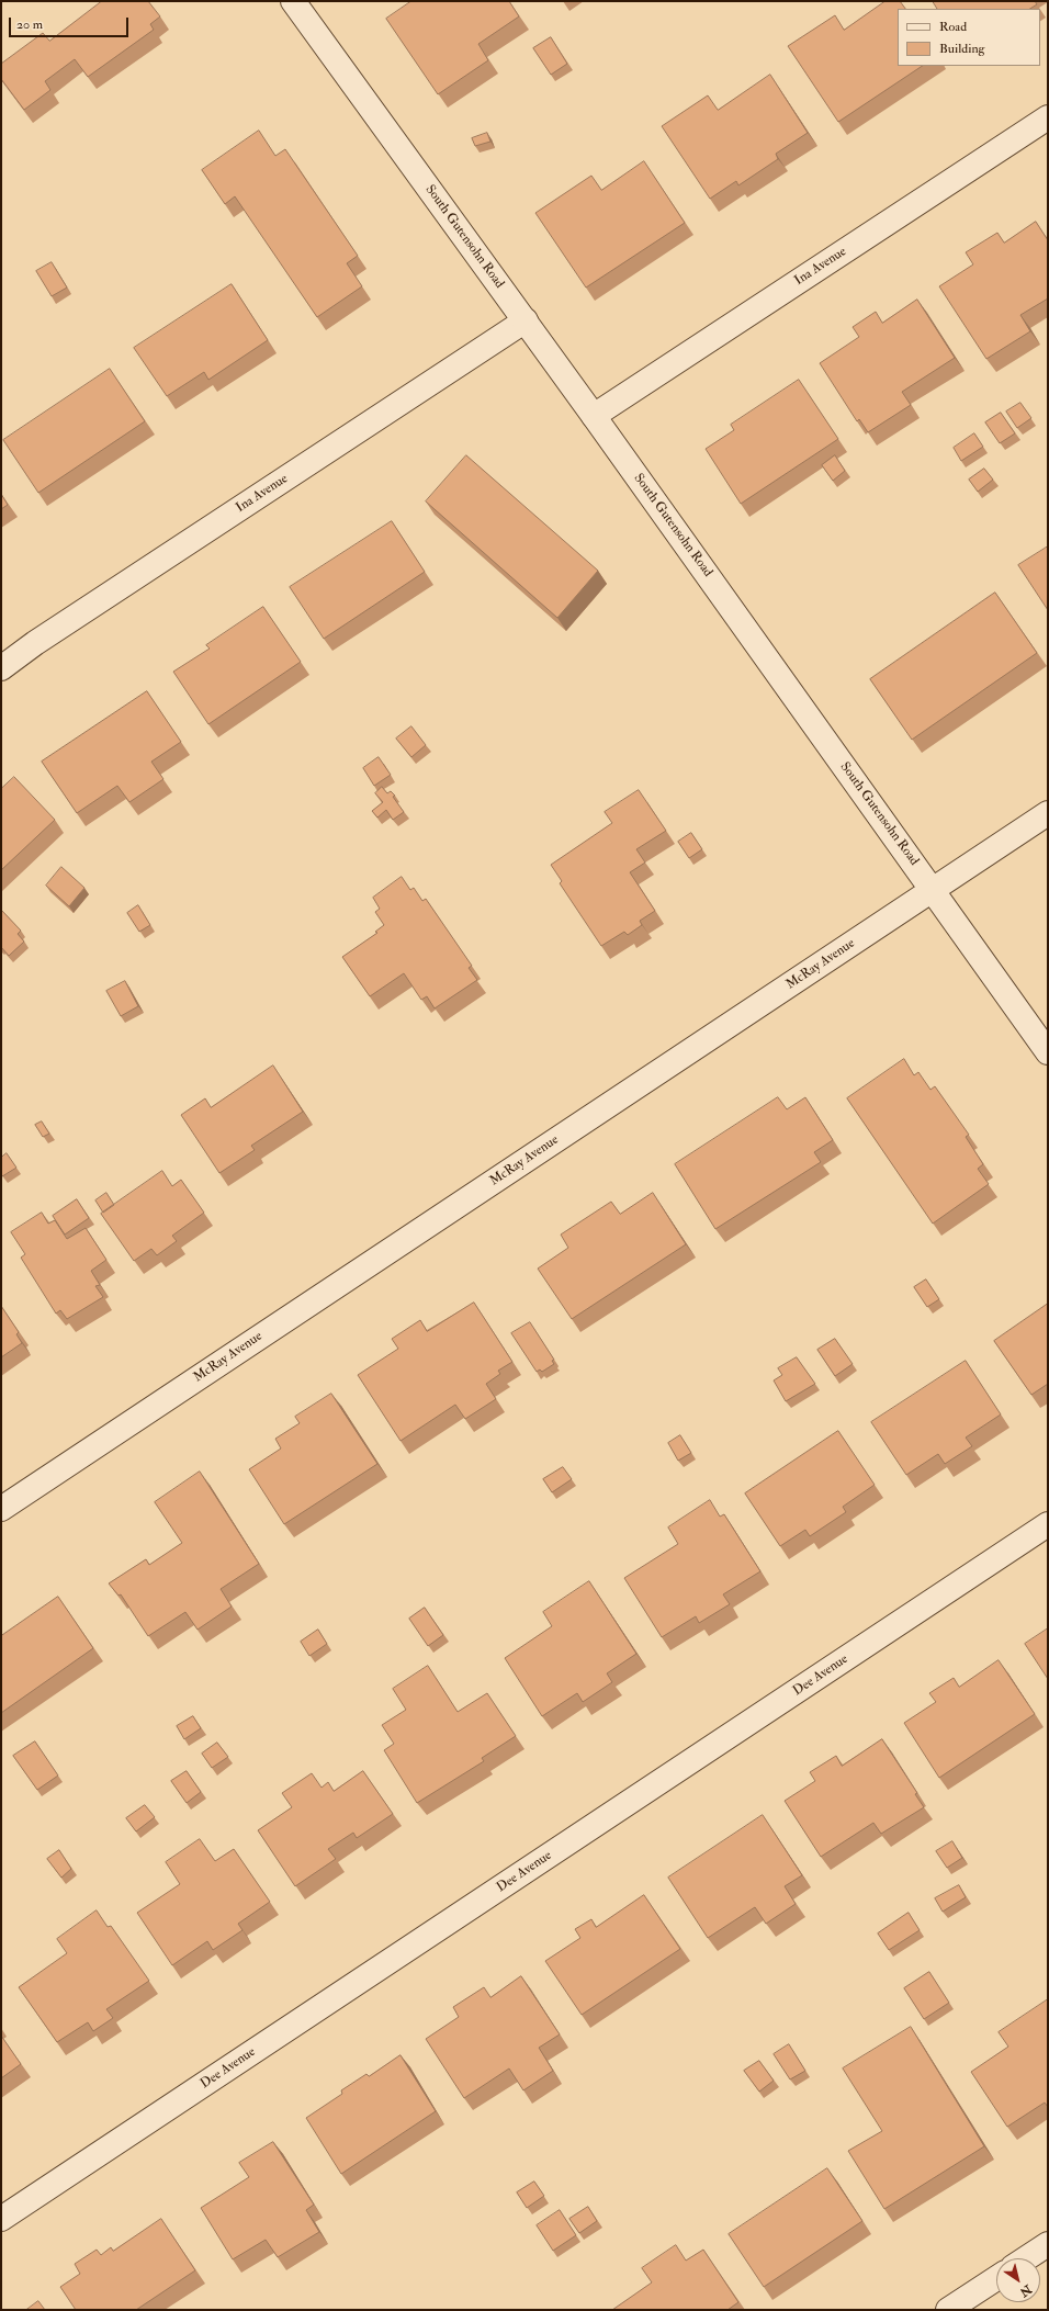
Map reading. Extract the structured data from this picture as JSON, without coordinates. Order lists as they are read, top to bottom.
{
  "streets": {
    "street": [
      "South Gutensohn Road",
      "Ina Avenue",
      "McRay Avenue",
      "Dee Avenue"
    ]
  },
  "crossings": [
    ["South Gutensohn Road", "Ina Avenue"],
    ["South Gutensohn Road", "McRay Avenue"]
  ],
  "legend": ["Road", "Building"],
  "scale_bar": "20 m",
  "north": "bottom right"
}
